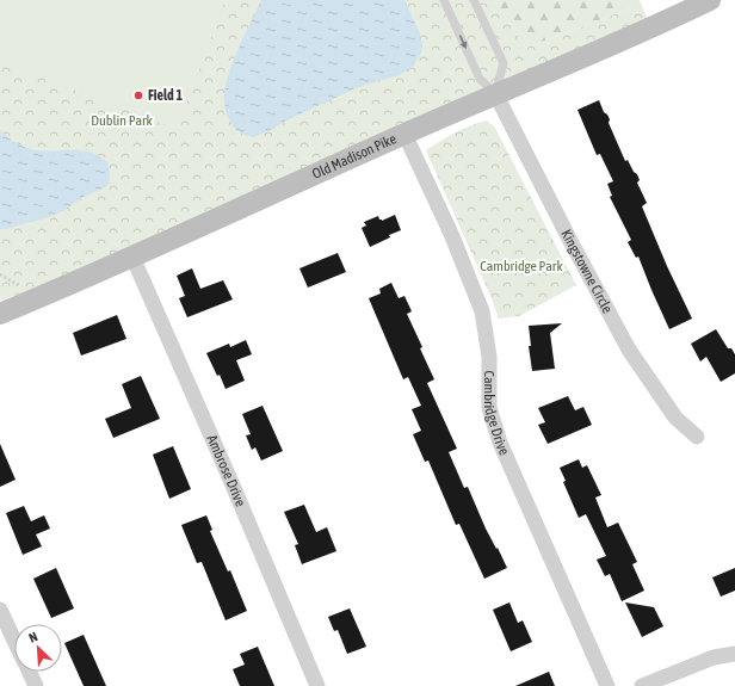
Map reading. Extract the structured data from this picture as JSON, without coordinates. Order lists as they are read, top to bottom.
{
  "streets": {
    "main road": ["Old Madison Pike"],
    "street": ["Kingstowne Circle", "Cambridge Drive", "Ambrose Drive"]
  },
  "crossings": [
    ["Old Madison Pike", "Kingstowne Circle"],
    ["Old Madison Pike", "Cambridge Drive"],
    ["Old Madison Pike", "Ambrose Drive"]
  ],
  "parks": ["Dublin Park", "Cambridge Park"],
  "places": ["Field 1"],
  "north": "top left"
}
